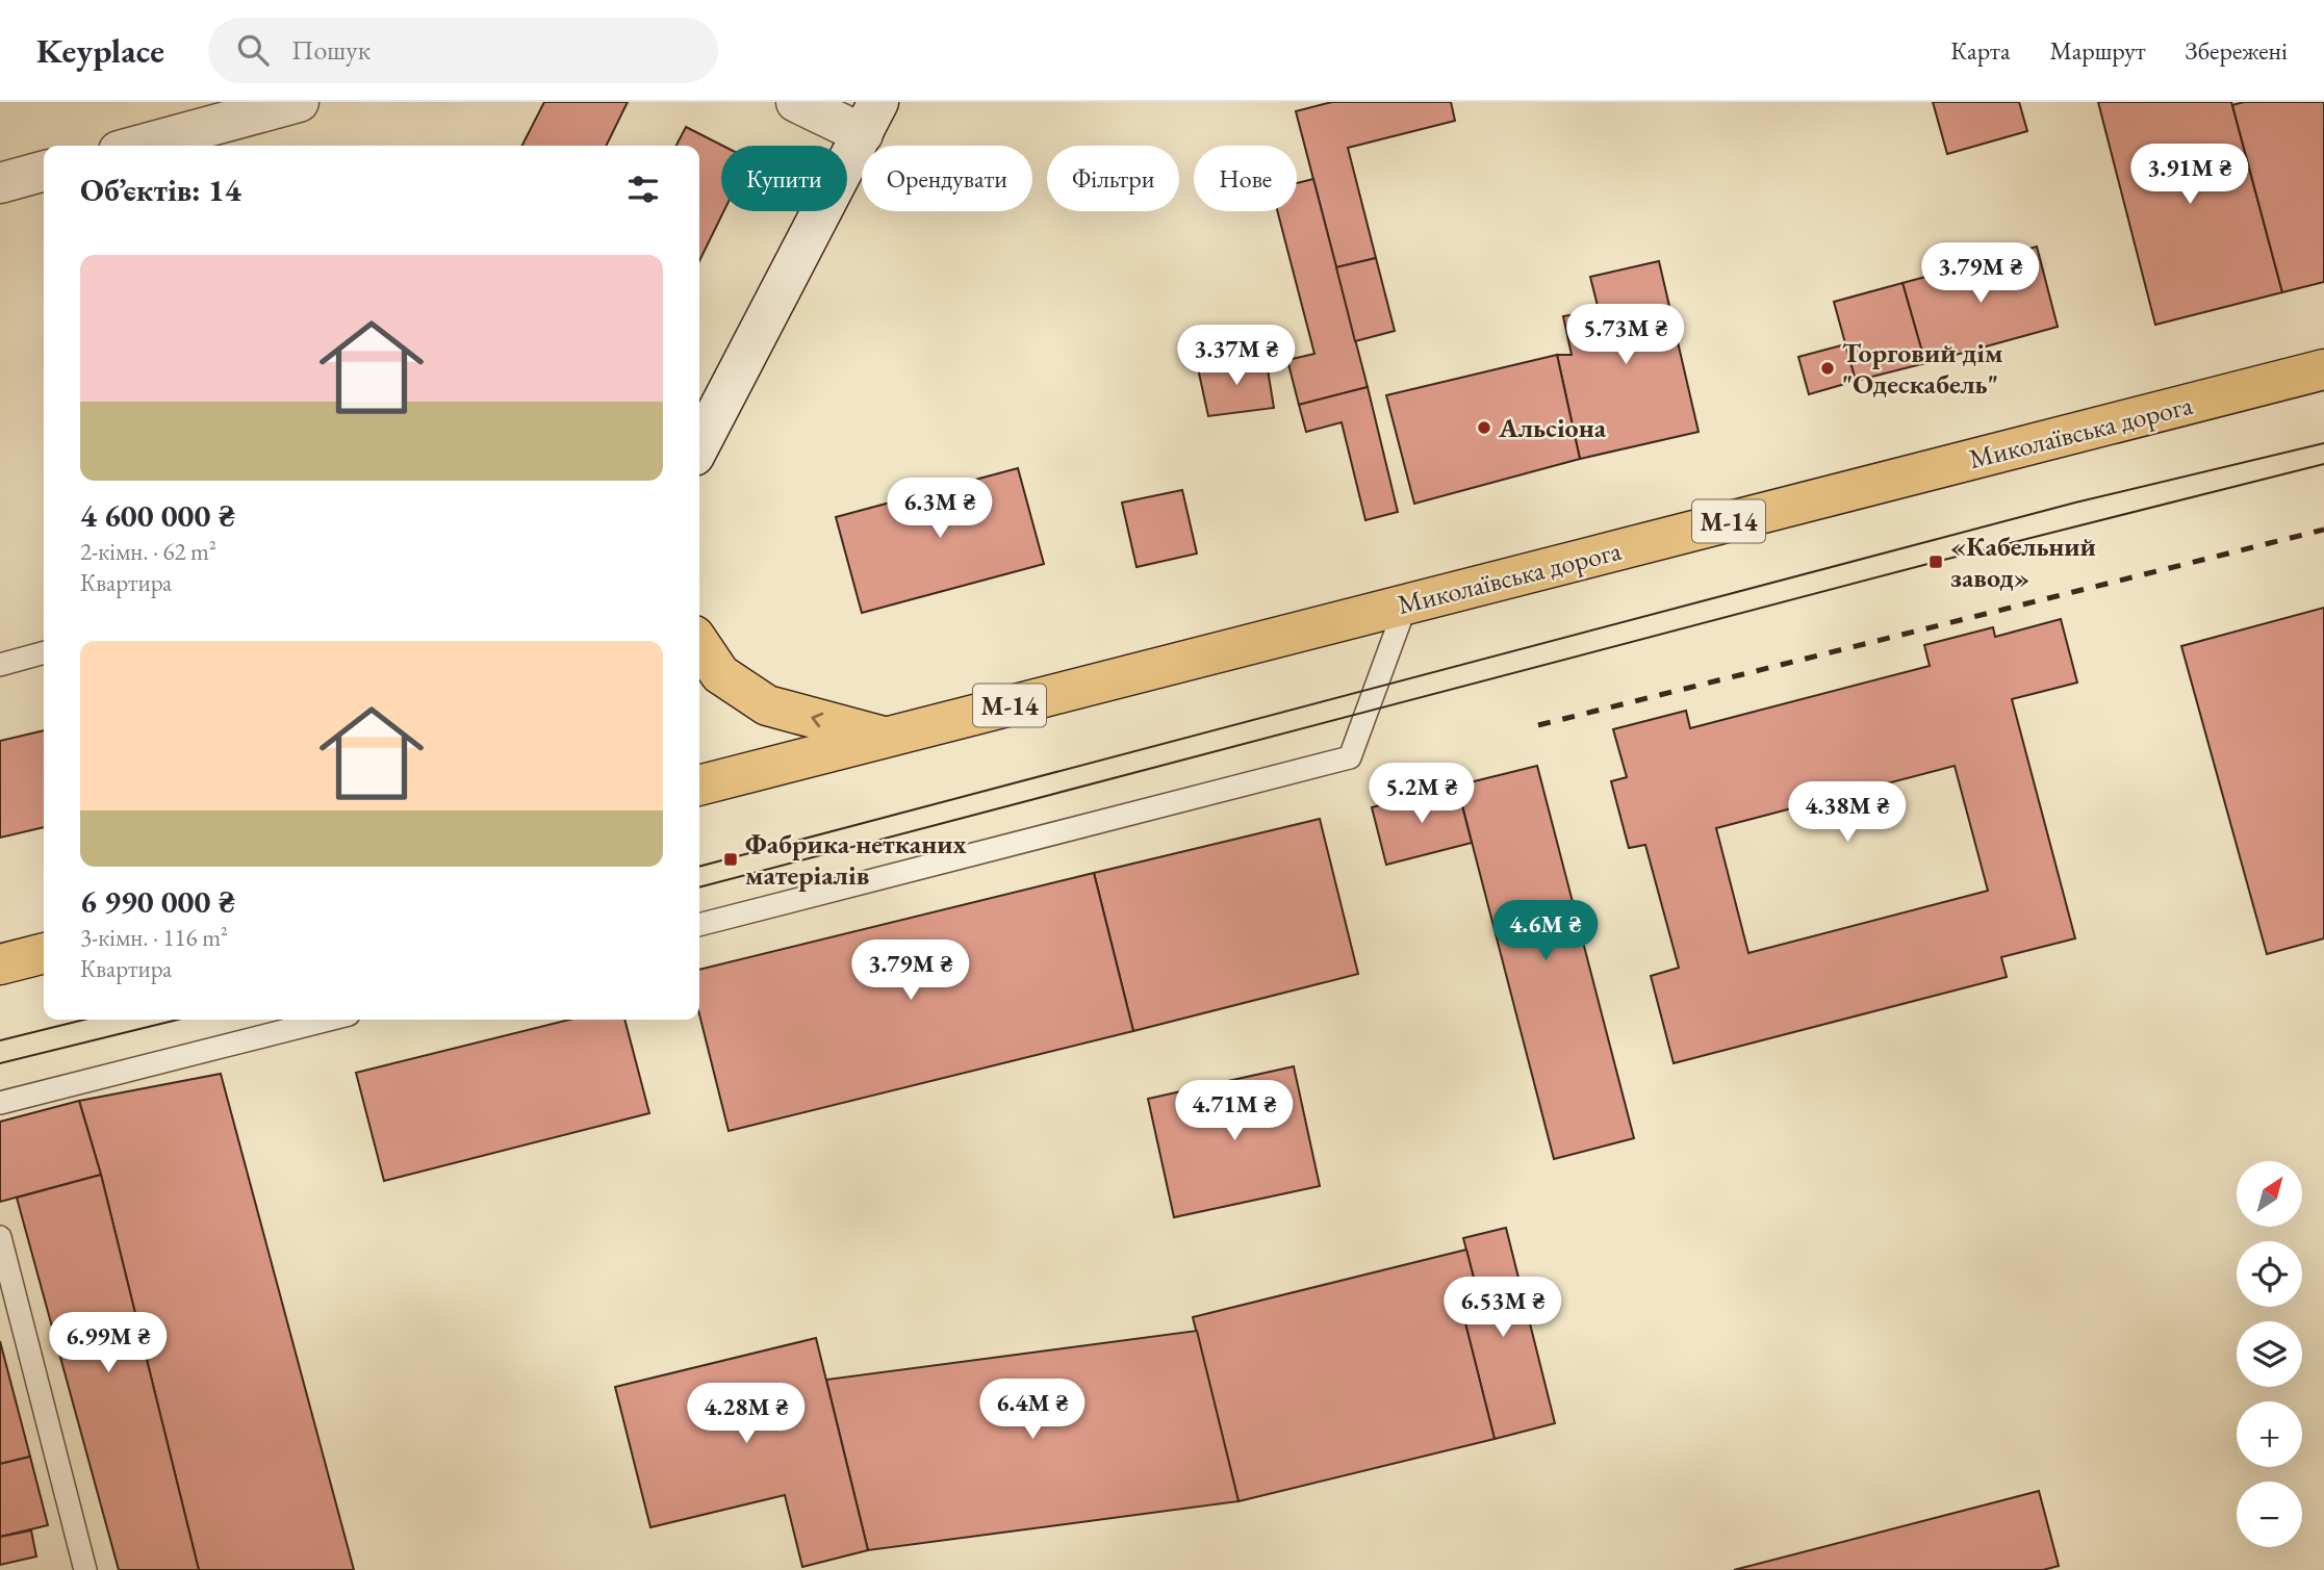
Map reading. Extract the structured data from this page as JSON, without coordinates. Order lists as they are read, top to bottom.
{
  "streets": {
    "main road": ["Миколаївська дорога", "М-14"]
  },
  "places": {
    "other": ["Торговий дім \"Одескабель\"", "Альсіона"],
    "transit": ["«Кабельний завод»", "Фабрика нетканих матеріалів"]
  },
  "north": "top right",
  "page": {
    "header": "Keyplace",
    "search": "Пошук",
    "nav": ["Карта", "Маршрут", "Збережені"],
    "price": [
      "3.91M ₴",
      "3.79M ₴",
      "5.73M ₴",
      "3.37M ₴",
      "6.3M ₴",
      "5.2M ₴",
      "4.38M ₴",
      "4.6M ₴",
      "3.79M ₴",
      "4.71M ₴",
      "6.53M ₴",
      "6.99M ₴",
      "6.4M ₴",
      "4.28M ₴"
    ],
    "chip": [
      "Купити",
      "Орендувати",
      "Фільтри",
      "Нове"
    ],
    "heading": "Об’єктів: 14",
    "list": [
      {
        "name": "4 600 000 ₴",
        "note": "2-кімн. · 62 m² · Квартира"
      },
      {
        "name": "6 990 000 ₴",
        "note": "3-кімн. · 116 m² · Квартира"
      }
    ],
    "map_buttons": ["+", "−"]
  }
}
